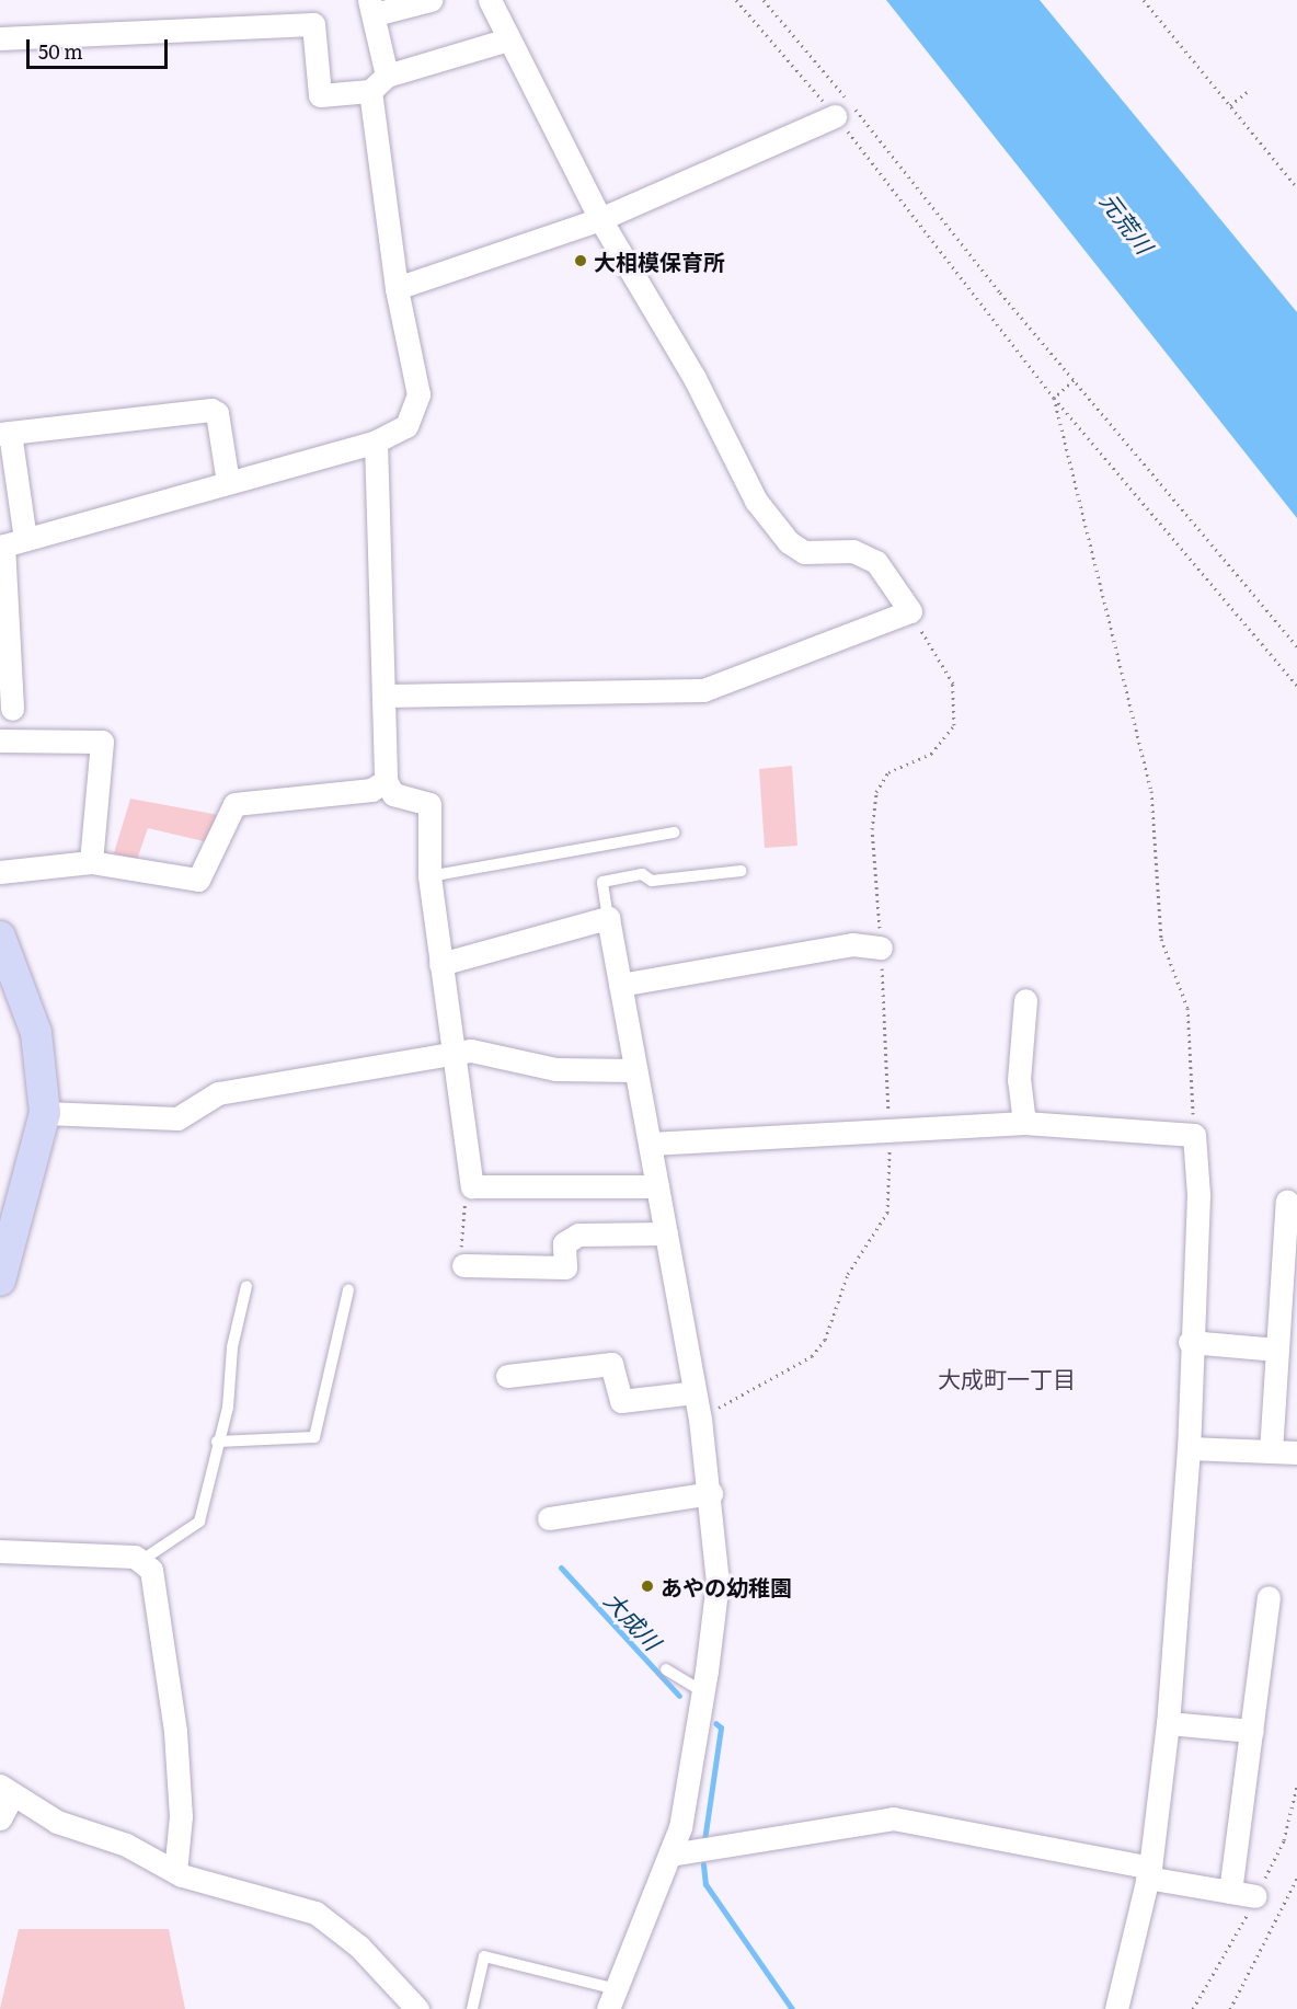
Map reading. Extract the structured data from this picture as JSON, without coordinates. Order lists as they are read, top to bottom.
{
  "districts": ["大成町一丁目"],
  "water": ["元荒川", "大成川"],
  "places": ["大相模保育所", "あやの幼稚園"],
  "scale_bar": "50 m"
}
